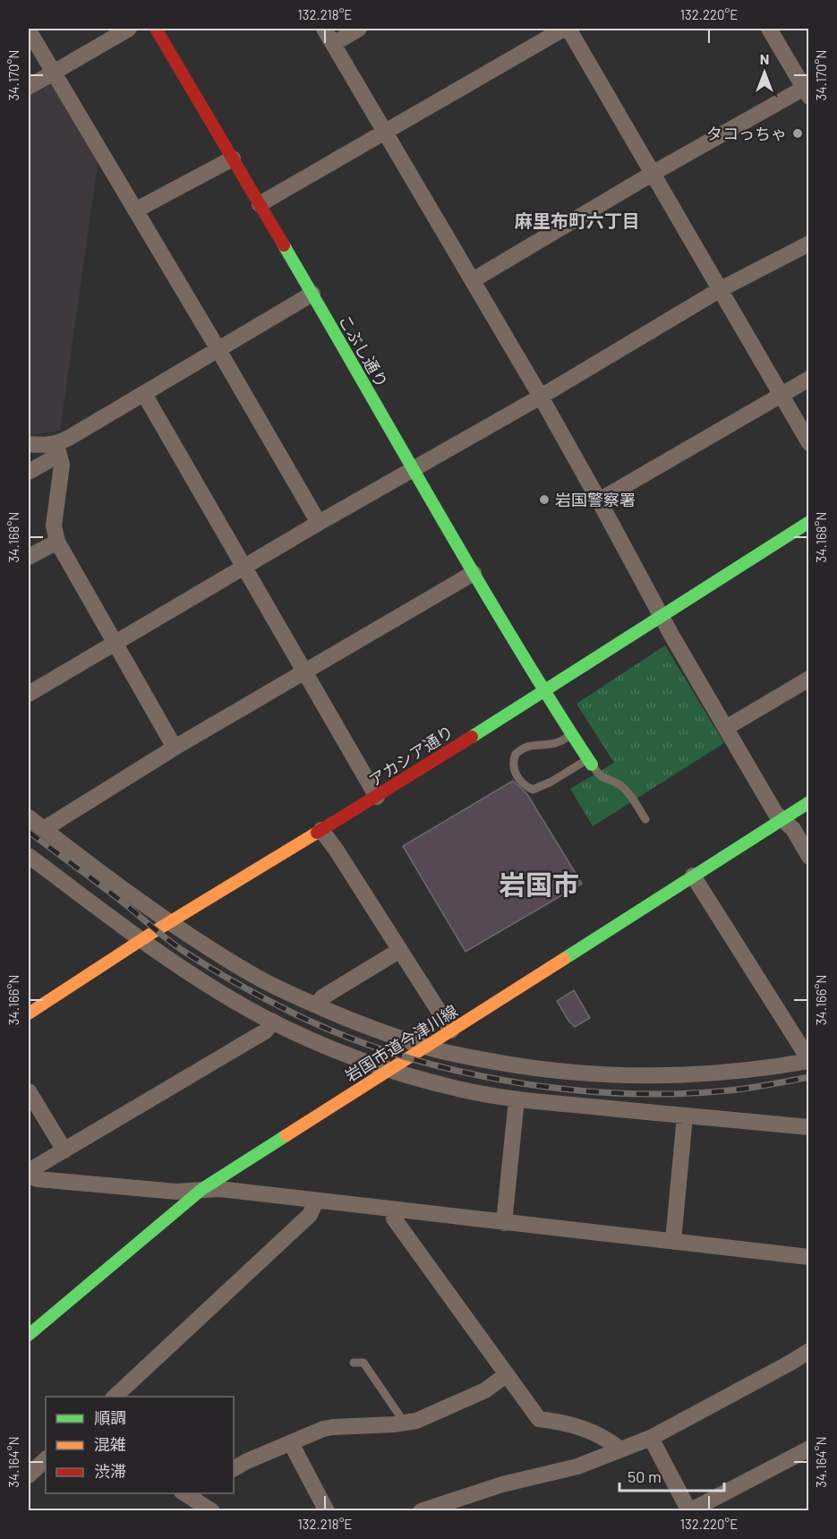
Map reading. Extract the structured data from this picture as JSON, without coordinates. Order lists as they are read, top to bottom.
{
  "streets": {
    "street": ["こぶし通り", "アカシア通り", "岩国市道今津川線"]
  },
  "crossings": [
    ["こぶし通り", "アカシア通り"]
  ],
  "districts": ["麻里布町六丁目", "岩国市"],
  "places": ["タコっちゃ", "岩国警察署"],
  "legend": ["順調", "混雑", "渋滞"],
  "scale_bar": "50 m",
  "north": "top",
  "coordinates": [
    "132.218°E",
    "132.220°E",
    "34.170°N",
    "34.168°N",
    "34.166°N",
    "34.164°N"
  ]
}
